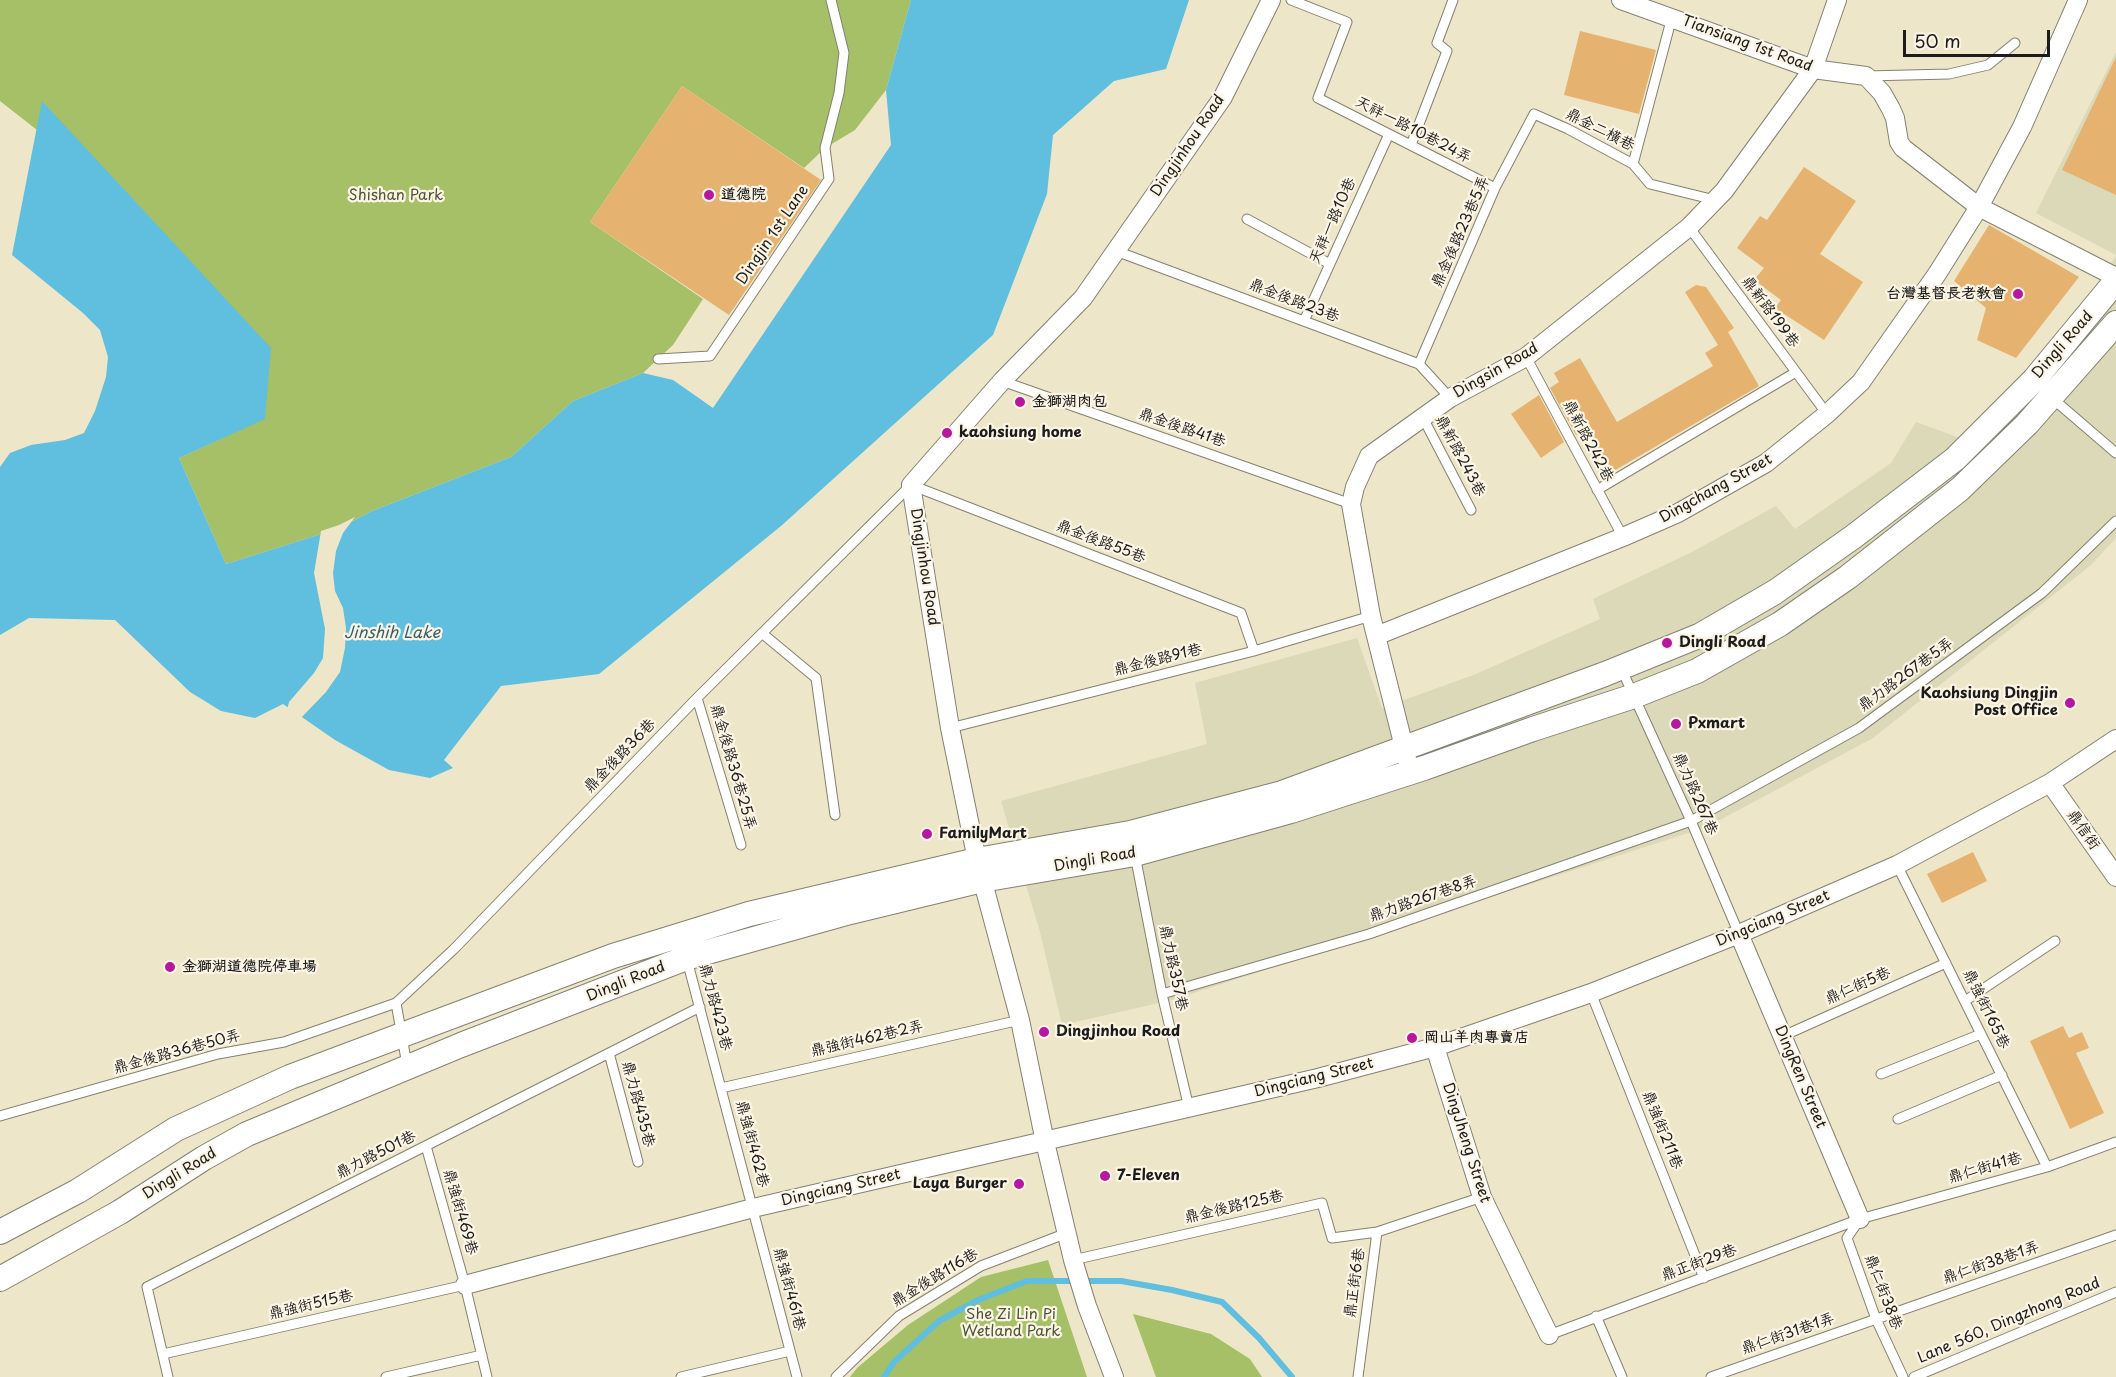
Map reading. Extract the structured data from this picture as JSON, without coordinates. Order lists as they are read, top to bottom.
{
  "streets": {
    "street": [
      "Tiansiang 1st Road",
      "Dingjinhou Road",
      "Dingli Road",
      "Dingsin Road",
      "Dingchang Street",
      "鼎信街",
      "Dingciang Street",
      "DingRen Street",
      "DingJheng Street"
    ],
    "lane": [
      "天祥一路10巷24弄",
      "鼎金二橫巷",
      "天祥一路10巷",
      "鼎金後路23巷5弄",
      "Dingjin 1st Lane",
      "鼎金後路23巷",
      "鼎新路199巷",
      "鼎金後路41巷",
      "鼎新路242巷",
      "鼎新路243巷",
      "鼎金後路55巷",
      "鼎金後路91巷",
      "鼎力路267巷5弄",
      "鼎金後路36巷",
      "鼎金後路36巷25弄",
      "鼎力路267巷",
      "鼎力路267巷8弄",
      "鼎力路357巷",
      "鼎仁街5巷",
      "鼎力路423巷",
      "鼎強街165巷",
      "鼎強街462巷2弄",
      "鼎金後路36巷50弄",
      "鼎力路435巷",
      "鼎強街211巷",
      "鼎強街462巷",
      "鼎力路501巷",
      "鼎仁街41巷",
      "鼎金後路125巷",
      "鼎強街469巷",
      "鼎正街29巷",
      "鼎仁街38巷1弄",
      "鼎金後路116巷",
      "鼎正街6巷",
      "鼎強街461巷",
      "鼎仁街38巷",
      "鼎強街515巷",
      "Lane 560, Dingzhong Road",
      "鼎仁街31巷1弄"
    ]
  },
  "crossings": [
    ["Tiansiang 1st Road", "Dingsin Road"],
    ["天祥一路10巷24弄", "天祥一路10巷"],
    ["天祥一路10巷24弄", "鼎金後路23巷5弄"],
    ["鼎金二橫巷", "鼎金後路23巷5弄"],
    ["鼎金二橫巷", "Dingsin Road"],
    ["Dingjinhou Road", "鼎金後路23巷"],
    ["Dingjinhou Road", "Dingli Road"],
    ["Dingjinhou Road", "鼎金後路41巷"],
    ["Dingjinhou Road", "鼎金後路55巷"],
    ["Dingjinhou Road", "鼎金後路91巷"],
    ["Dingjinhou Road", "鼎金後路36巷"],
    ["Dingjinhou Road", "Dingciang Street"],
    ["Dingjinhou Road", "鼎強街462巷2弄"],
    ["Dingjinhou Road", "鼎金後路125巷"],
    ["Dingjinhou Road", "鼎金後路116巷"],
    ["天祥一路10巷", "鼎金後路23巷"],
    ["鼎金後路23巷5弄", "鼎金後路23巷"],
    ["鼎金後路23巷", "Dingsin Road"],
    ["鼎新路199巷", "Dingsin Road"],
    ["鼎新路199巷", "Dingchang Street"],
    ["Dingli Road", "Dingsin Road"],
    ["Dingli Road", "鼎力路267巷"],
    ["Dingli Road", "鼎力路357巷"],
    ["Dingli Road", "鼎力路423巷"],
    ["Dingsin Road", "鼎金後路41巷"],
    ["Dingsin Road", "鼎新路242巷"],
    ["Dingsin Road", "鼎新路243巷"],
    ["Dingsin Road", "Dingchang Street"],
    ["Dingsin Road", "鼎金後路91巷"],
    ["鼎新路242巷", "Dingchang Street"],
    ["鼎金後路55巷", "鼎金後路91巷"],
    ["鼎金後路55巷", "鼎金後路36巷"],
    ["鼎力路267巷5弄", "鼎力路267巷"],
    ["鼎力路267巷5弄", "鼎力路267巷8弄"],
    ["鼎金後路36巷", "鼎金後路36巷25弄"],
    ["鼎金後路36巷", "鼎金後路36巷50弄"],
    ["鼎力路267巷", "鼎力路267巷8弄"],
    ["鼎力路267巷", "Dingciang Street"],
    ["鼎力路267巷", "DingRen Street"],
    ["鼎信街", "Dingciang Street"],
    ["鼎力路267巷8弄", "鼎力路357巷"],
    ["Dingciang Street", "鼎力路357巷"],
    ["Dingciang Street", "鼎強街165巷"],
    ["Dingciang Street", "DingRen Street"],
    ["Dingciang Street", "鼎強街211巷"],
    ["Dingciang Street", "DingJheng Street"],
    ["Dingciang Street", "鼎強街462巷"],
    ["Dingciang Street", "鼎強街469巷"],
    ["Dingciang Street", "鼎強街461巷"],
    ["Dingciang Street", "鼎強街515巷"],
    ["鼎仁街5巷", "鼎強街165巷"],
    ["鼎仁街5巷", "DingRen Street"],
    ["鼎力路423巷", "鼎強街462巷2弄"],
    ["鼎力路423巷", "鼎強街462巷"],
    ["鼎力路423巷", "鼎力路501巷"],
    ["鼎強街165巷", "鼎仁街41巷"],
    ["鼎強街462巷2弄", "鼎強街462巷"],
    ["DingRen Street", "鼎仁街41巷"],
    ["DingRen Street", "鼎正街29巷"],
    ["DingRen Street", "鼎仁街38巷"],
    ["鼎力路435巷", "鼎力路501巷"],
    ["鼎強街211巷", "鼎正街29巷"],
    ["DingJheng Street", "鼎正街29巷"],
    ["DingJheng Street", "鼎正街6巷"],
    ["鼎強街462巷", "鼎強街461巷"],
    ["鼎力路501巷", "鼎強街469巷"],
    ["鼎力路501巷", "鼎強街515巷"],
    ["鼎仁街41巷", "鼎正街29巷"],
    ["鼎仁街41巷", "鼎仁街38巷"],
    ["鼎金後路125巷", "鼎正街6巷"],
    ["鼎強街469巷", "鼎強街515巷"],
    ["鼎正街29巷", "鼎仁街38巷"],
    ["鼎仁街38巷1弄", "鼎仁街38巷"],
    ["鼎仁街38巷1弄", "鼎仁街31巷1弄"],
    ["鼎仁街38巷", "鼎仁街31巷1弄"]
  ],
  "water": ["Jinshih Lake"],
  "parks": ["Shishan Park", "She Zi Lin Pi Wetland Park"],
  "places": [
    "道德院",
    "台灣基督長老教會",
    "金獅湖肉包",
    "kaohsiung home",
    "Dingli Road",
    "Kaohsiung Dingjin Post Office",
    "Pxmart",
    "FamilyMart",
    "金獅湖道德院停車場",
    "Dingjinhou Road",
    "岡山羊肉專賣店",
    "7-Eleven",
    "Laya Burger"
  ],
  "scale_bar": "50 m"
}
